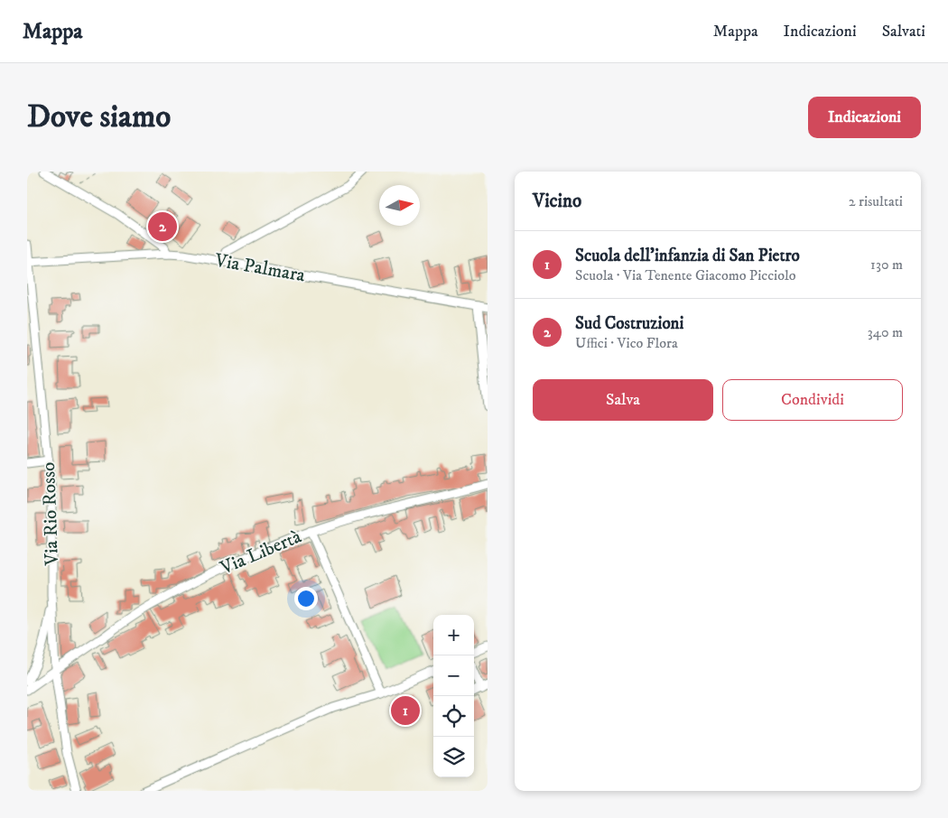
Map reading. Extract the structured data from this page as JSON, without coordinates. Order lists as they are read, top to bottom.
{
  "streets": {
    "street": ["Via Palmara", "Via Rio Rosso", "Via Libertà"]
  },
  "crossings": [
    ["Via Palmara", "Via Rio Rosso"]
  ],
  "north": "right",
  "page": {
    "header": "Mappa",
    "nav": ["Mappa", "Indicazioni", "Salvati"],
    "buttons": [
      "Indicazioni",
      ["Salva", "Condividi"]
    ],
    "title": "Dove siamo",
    "heading": ["Vicino", "2 risultati"],
    "pins": ["2", "1"],
    "list": [
      {
        "mark": "1",
        "name": "Scuola dell'infanzia di San Pietro",
        "note": "Scuola · Via Tenente Giacomo Picciolo",
        "value": "130 m"
      },
      {
        "mark": "2",
        "name": "Sud Costruzioni",
        "note": "Uffici · Vico Flora",
        "value": "340 m"
      }
    ],
    "map_buttons": ["+", "−"]
  }
}
